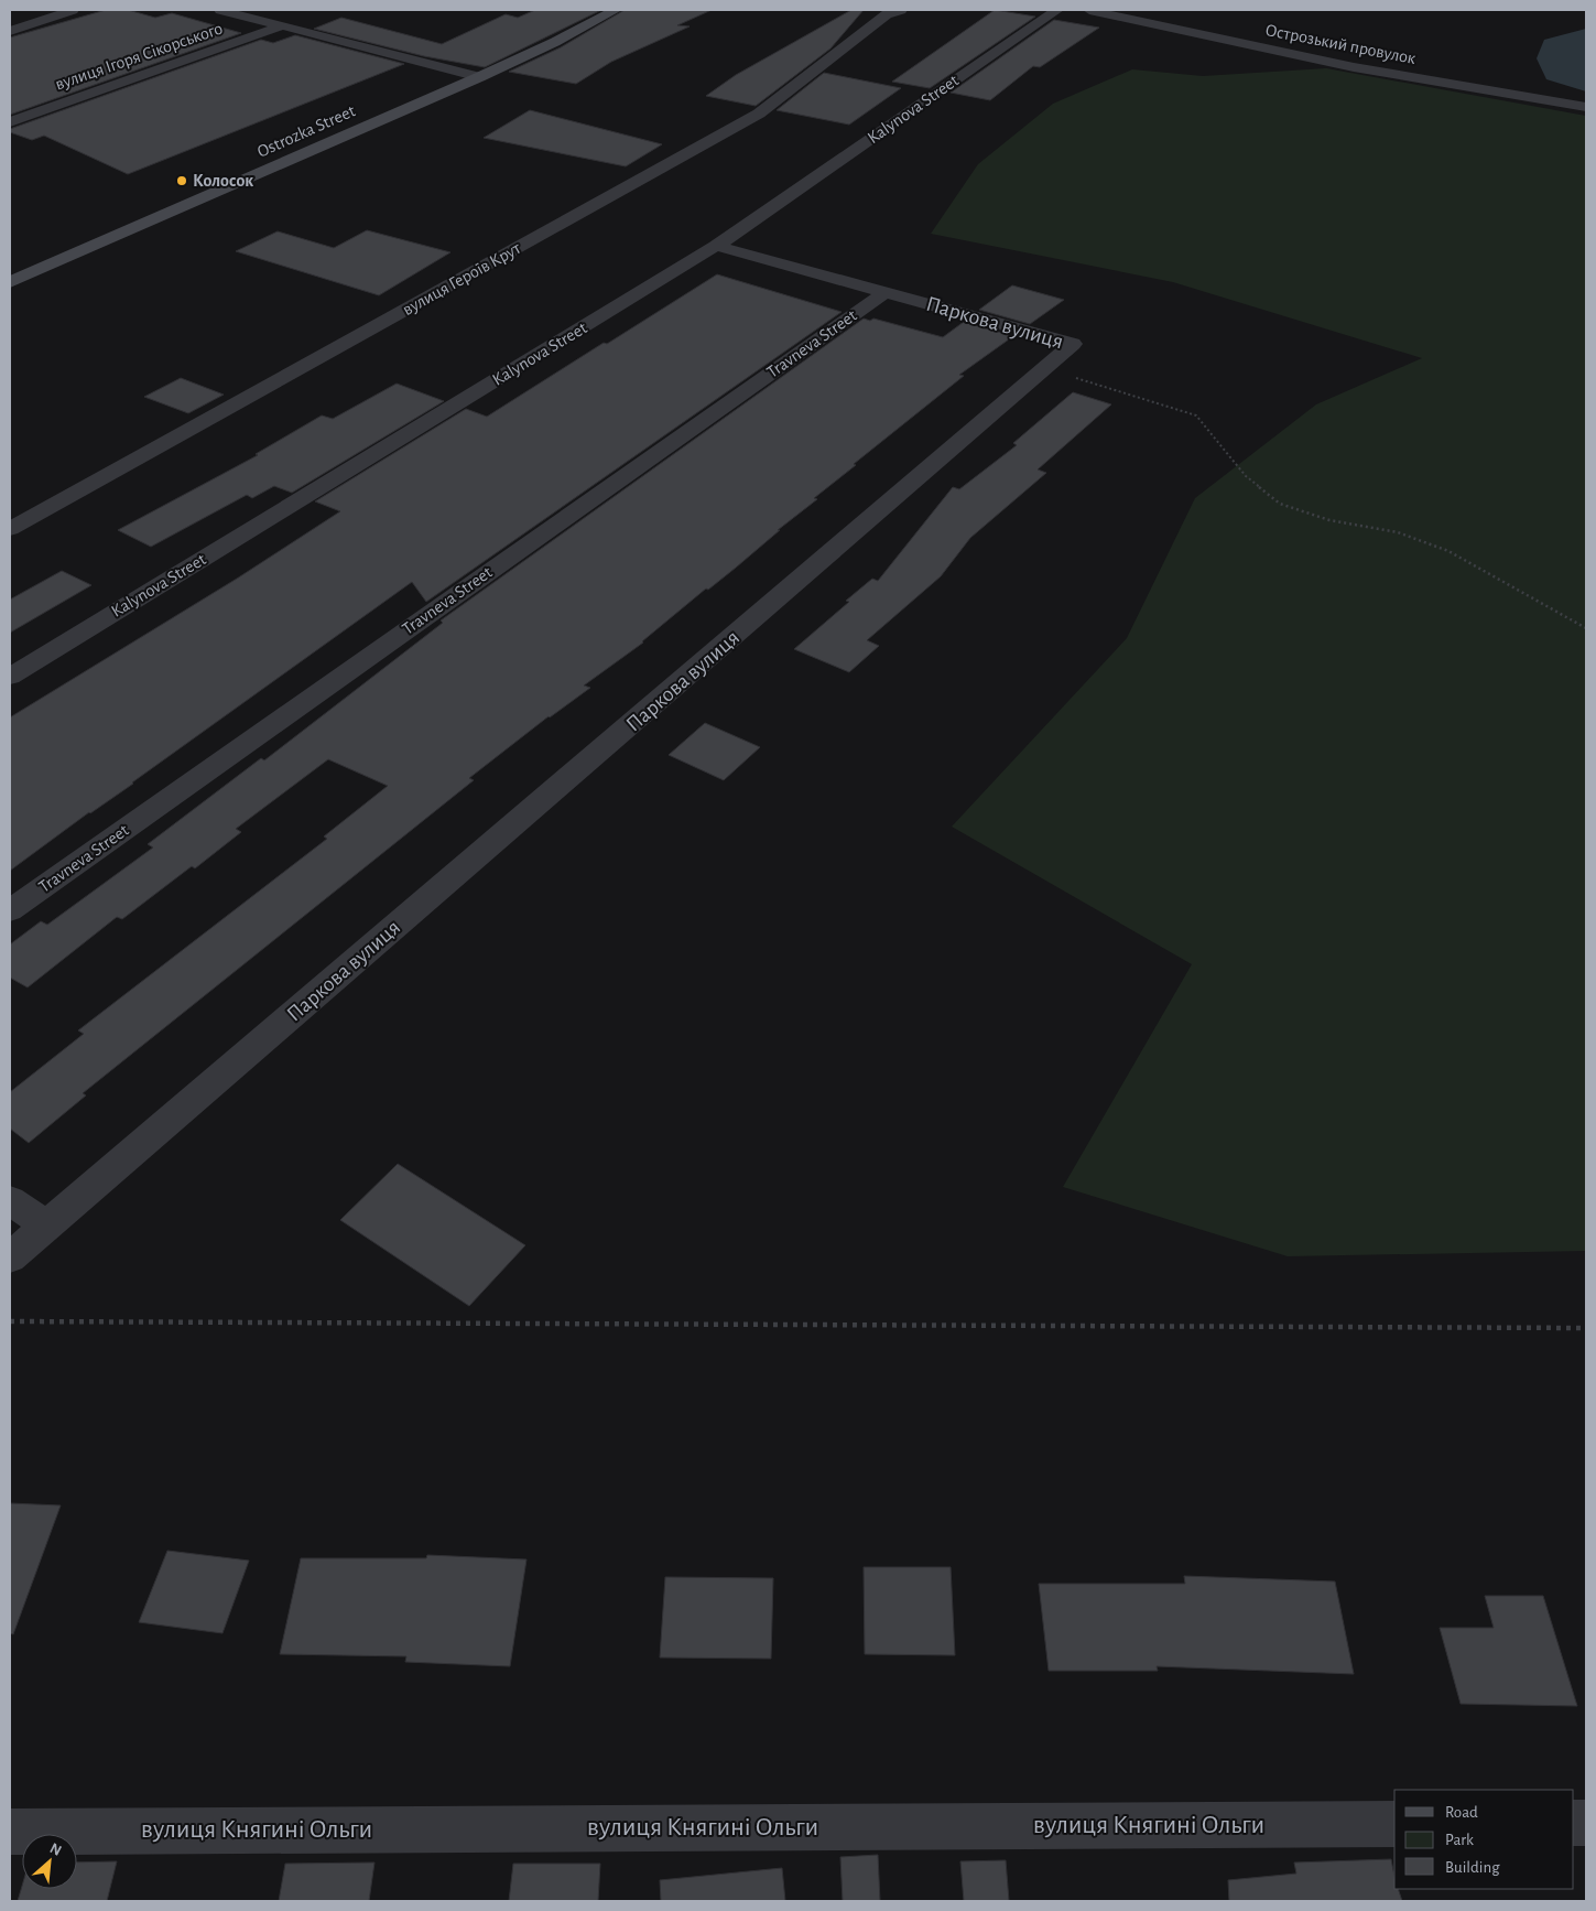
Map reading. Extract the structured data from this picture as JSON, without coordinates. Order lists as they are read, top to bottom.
{
  "streets": {
    "main road": ["Ostrozka Street"],
    "street": [
      "Острозький провулок",
      "вулиця Ігоря Сікорського",
      "Kalynova Street",
      "вулиця Героїв Крут",
      "Паркова вулиця",
      "Travneva Street",
      "вулиця Княгині Ольги"
    ]
  },
  "crossings": [
    ["Kalynova Street", "Паркова вулиця"],
    ["Паркова вулиця", "Travneva Street"]
  ],
  "places": ["Колосок"],
  "legend": ["Road", "Park", "Building"],
  "north": "top right"
}
